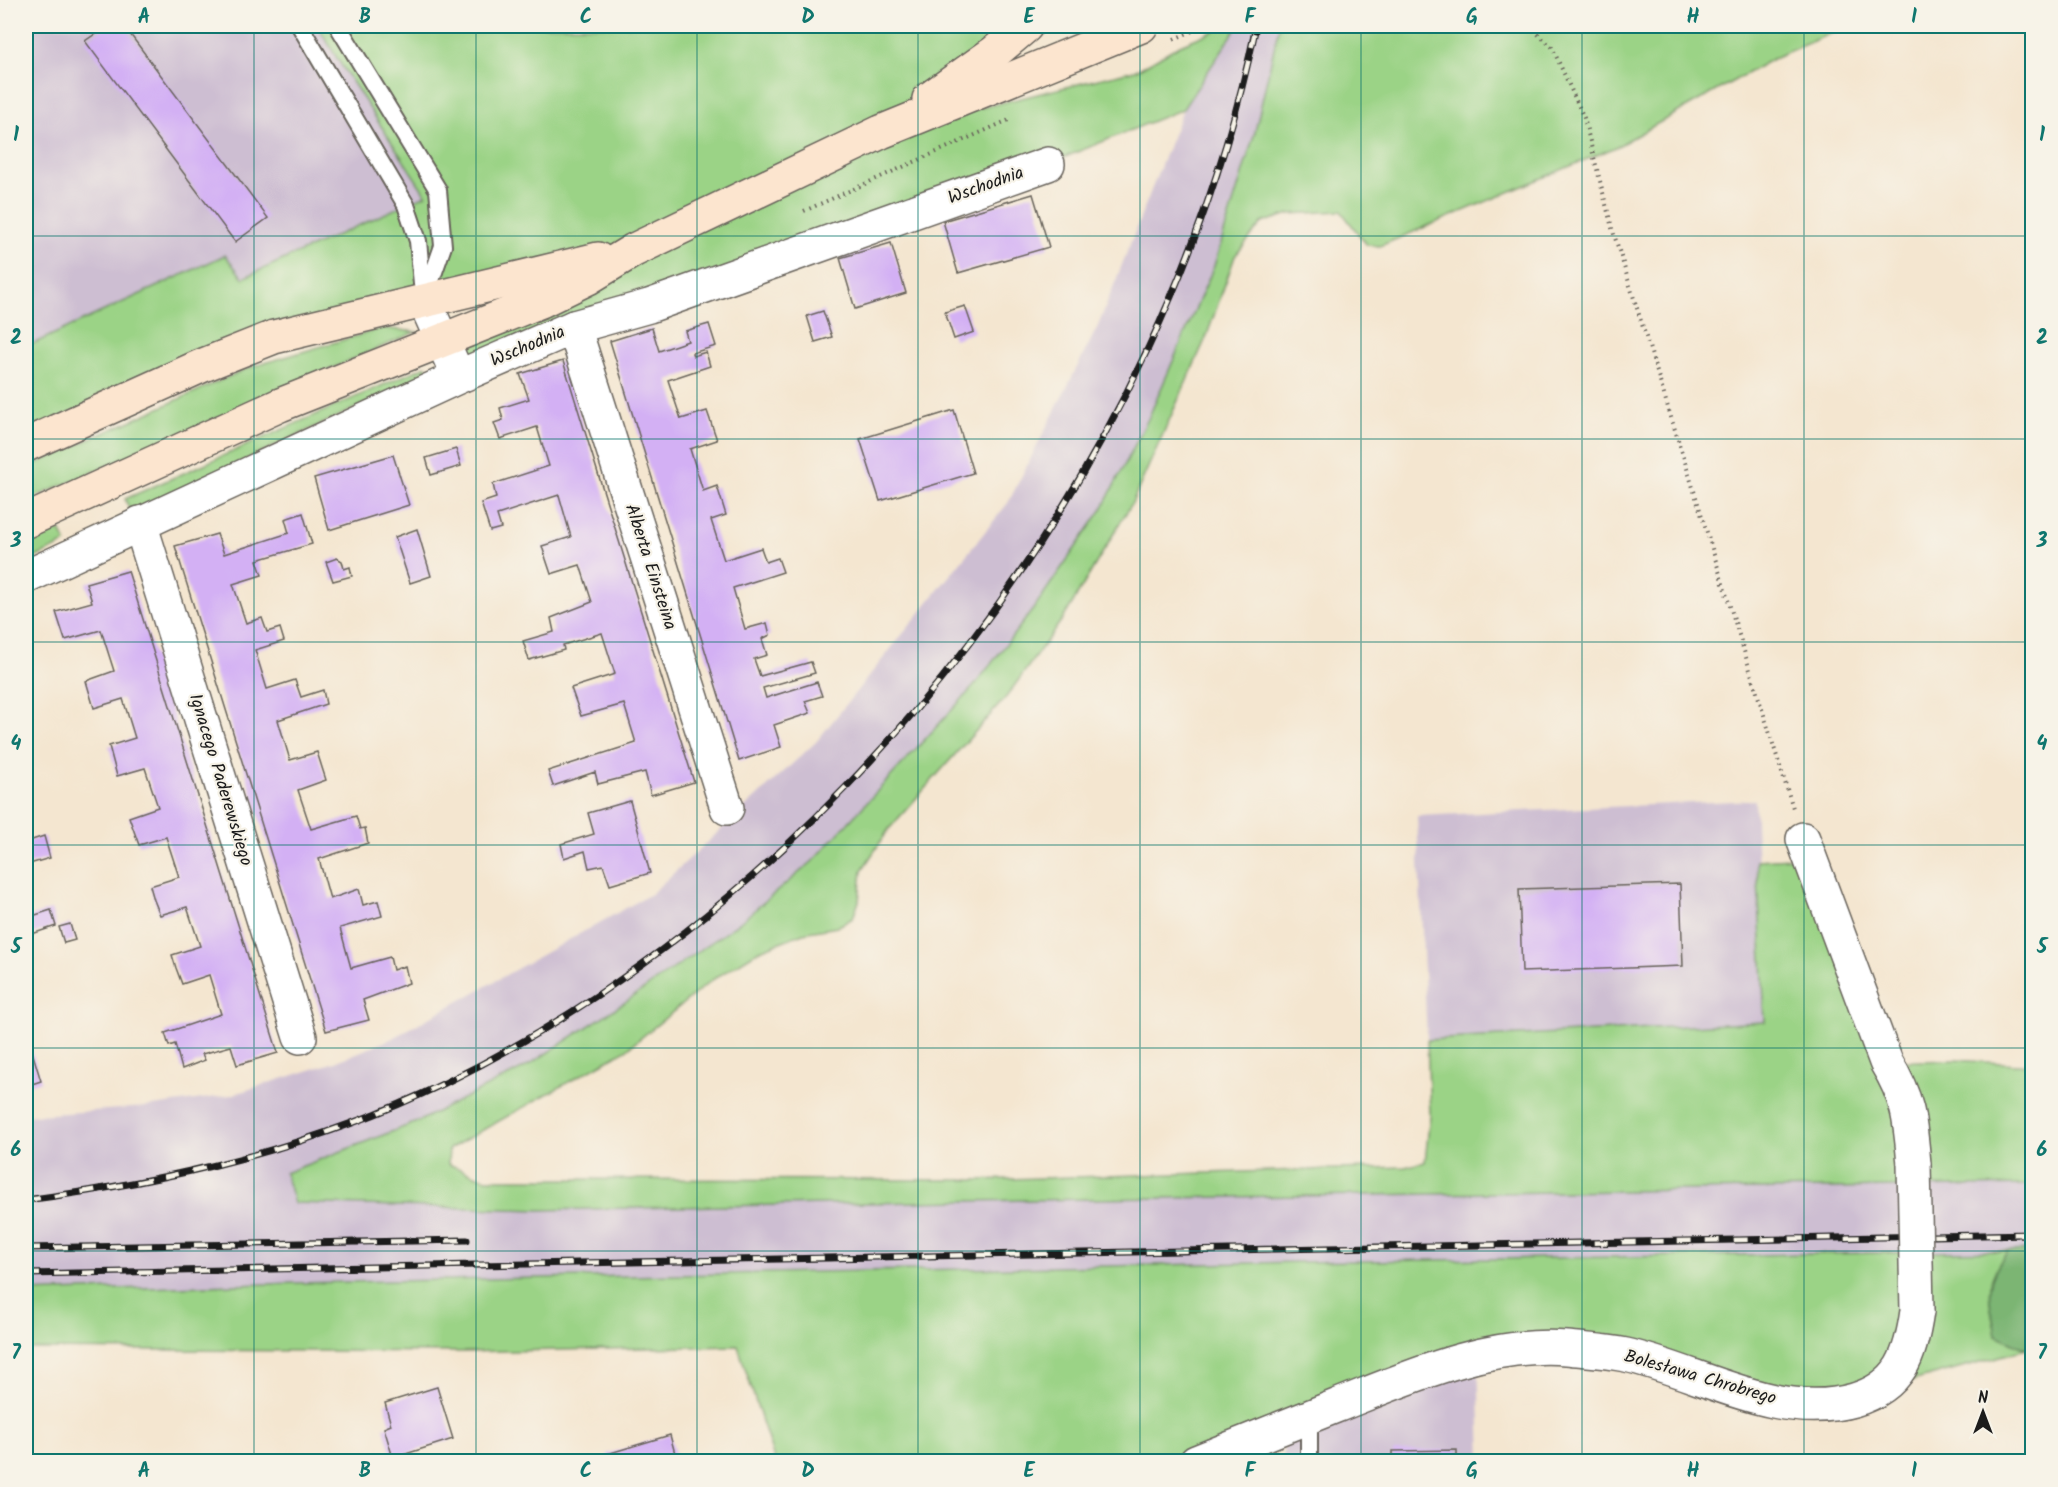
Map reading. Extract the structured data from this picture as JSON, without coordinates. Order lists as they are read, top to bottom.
{
  "streets": {
    "street": [
      "Wschodnia",
      "Alberta Einsteina",
      "Ignacego Paderewskiego",
      "Bolesława Chrobrego"
    ]
  },
  "crossings": [
    ["Wschodnia", "Alberta Einsteina"],
    ["Wschodnia", "Ignacego Paderewskiego"]
  ],
  "north": "top",
  "grid": {
    "columns": [
      "A",
      "B",
      "C",
      "D",
      "E",
      "F",
      "G",
      "H",
      "I"
    ],
    "rows": [
      "1",
      "2",
      "3",
      "4",
      "5",
      "6",
      "7"
    ]
  }
}
